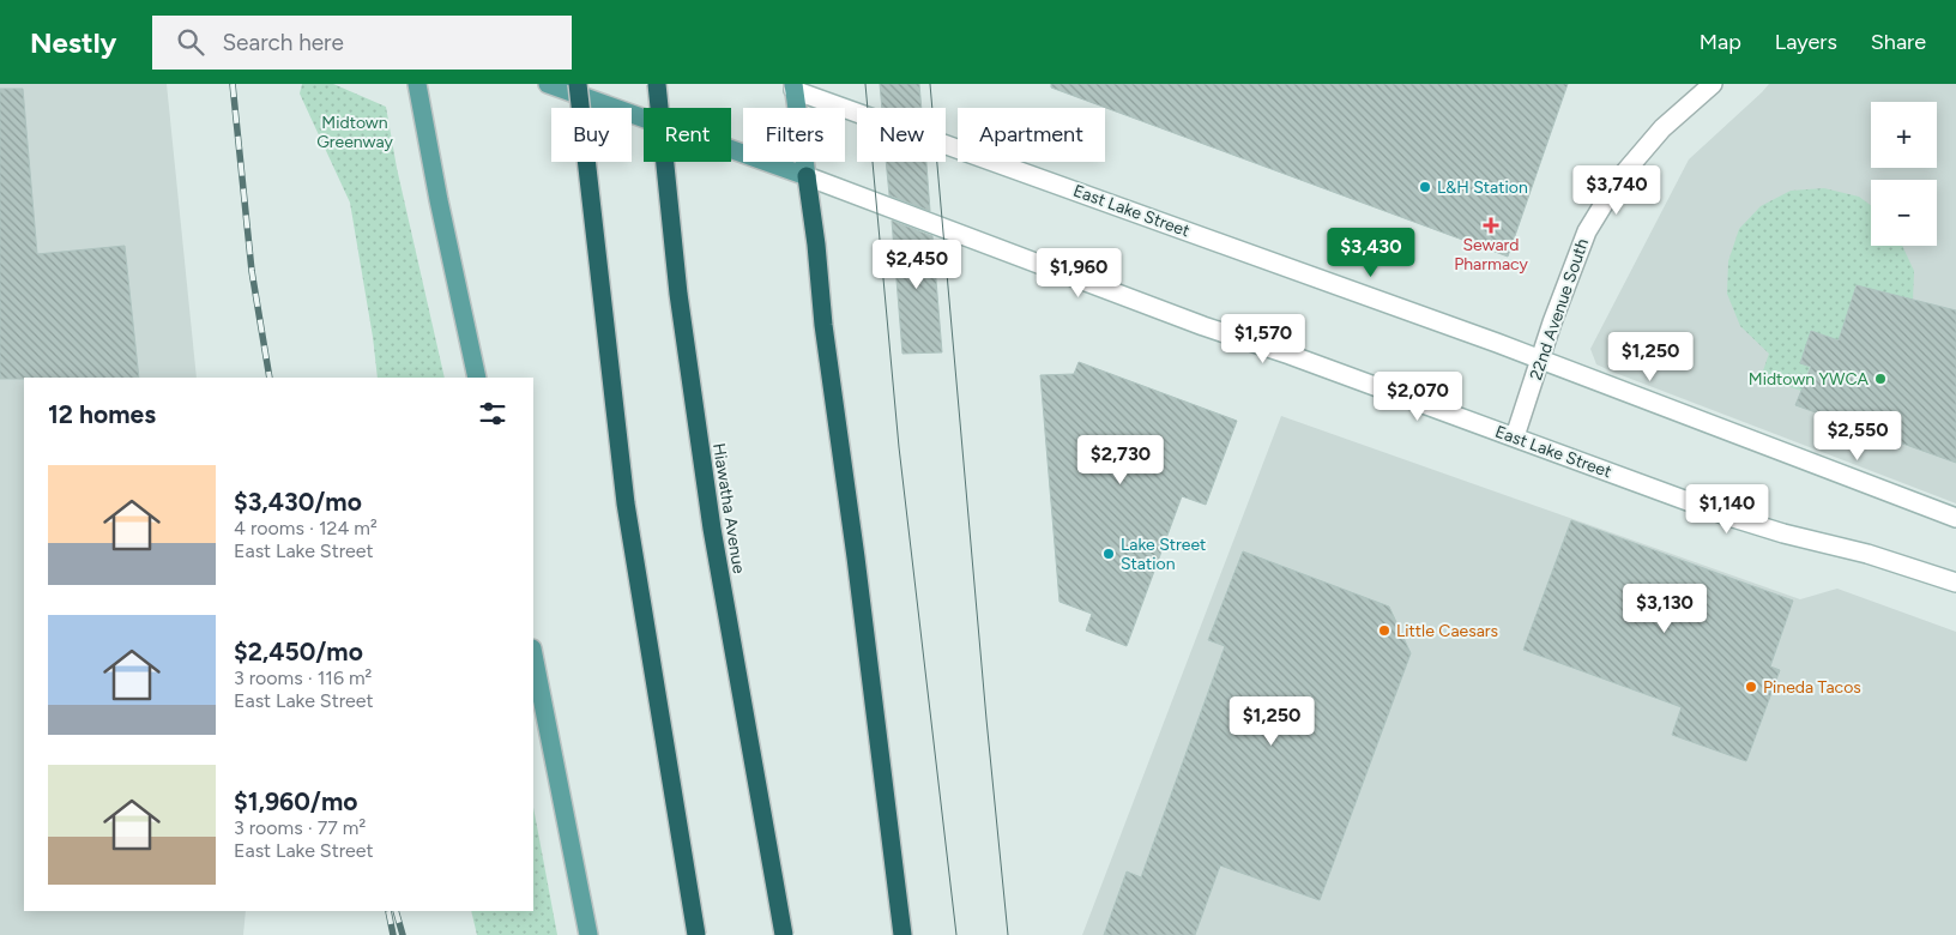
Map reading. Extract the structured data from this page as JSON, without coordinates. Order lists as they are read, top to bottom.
{
  "streets": {
    "highway": ["Hiawatha Avenue"],
    "main road": ["East Lake Street", "22nd Avenue South"]
  },
  "crossings": [
    ["East Lake Street", "22nd Avenue South"]
  ],
  "parks": ["Midtown Greenway"],
  "places": {
    "other": [
      "L&H Station",
      "Midtown YWCA",
      "Lake Street Station",
      "Little Caesars",
      "Pineda Tacos"
    ],
    "health": ["Seward Pharmacy"]
  },
  "page": {
    "header": "Nestly",
    "search": "Search here",
    "nav": ["Map", "Layers", "Share"],
    "map_buttons": ["+", "−"],
    "chip": [
      "Buy",
      "Rent",
      "Filters",
      "New",
      "Apartment"
    ],
    "price": [
      "$3,740",
      "$3,430",
      "$2,450",
      "$1,960",
      "$1,570",
      "$1,250",
      "$2,070",
      "$2,550",
      "$2,730",
      "$1,140",
      "$3,130",
      "$1,250"
    ],
    "heading": "12 homes",
    "list": [
      {
        "name": "$3,430/mo",
        "note": "4 rooms · 124 m² · East Lake Street"
      },
      {
        "name": "$2,450/mo",
        "note": "3 rooms · 116 m² · East Lake Street"
      },
      {
        "name": "$1,960/mo",
        "note": "3 rooms · 77 m² · East Lake Street"
      }
    ]
  }
}
